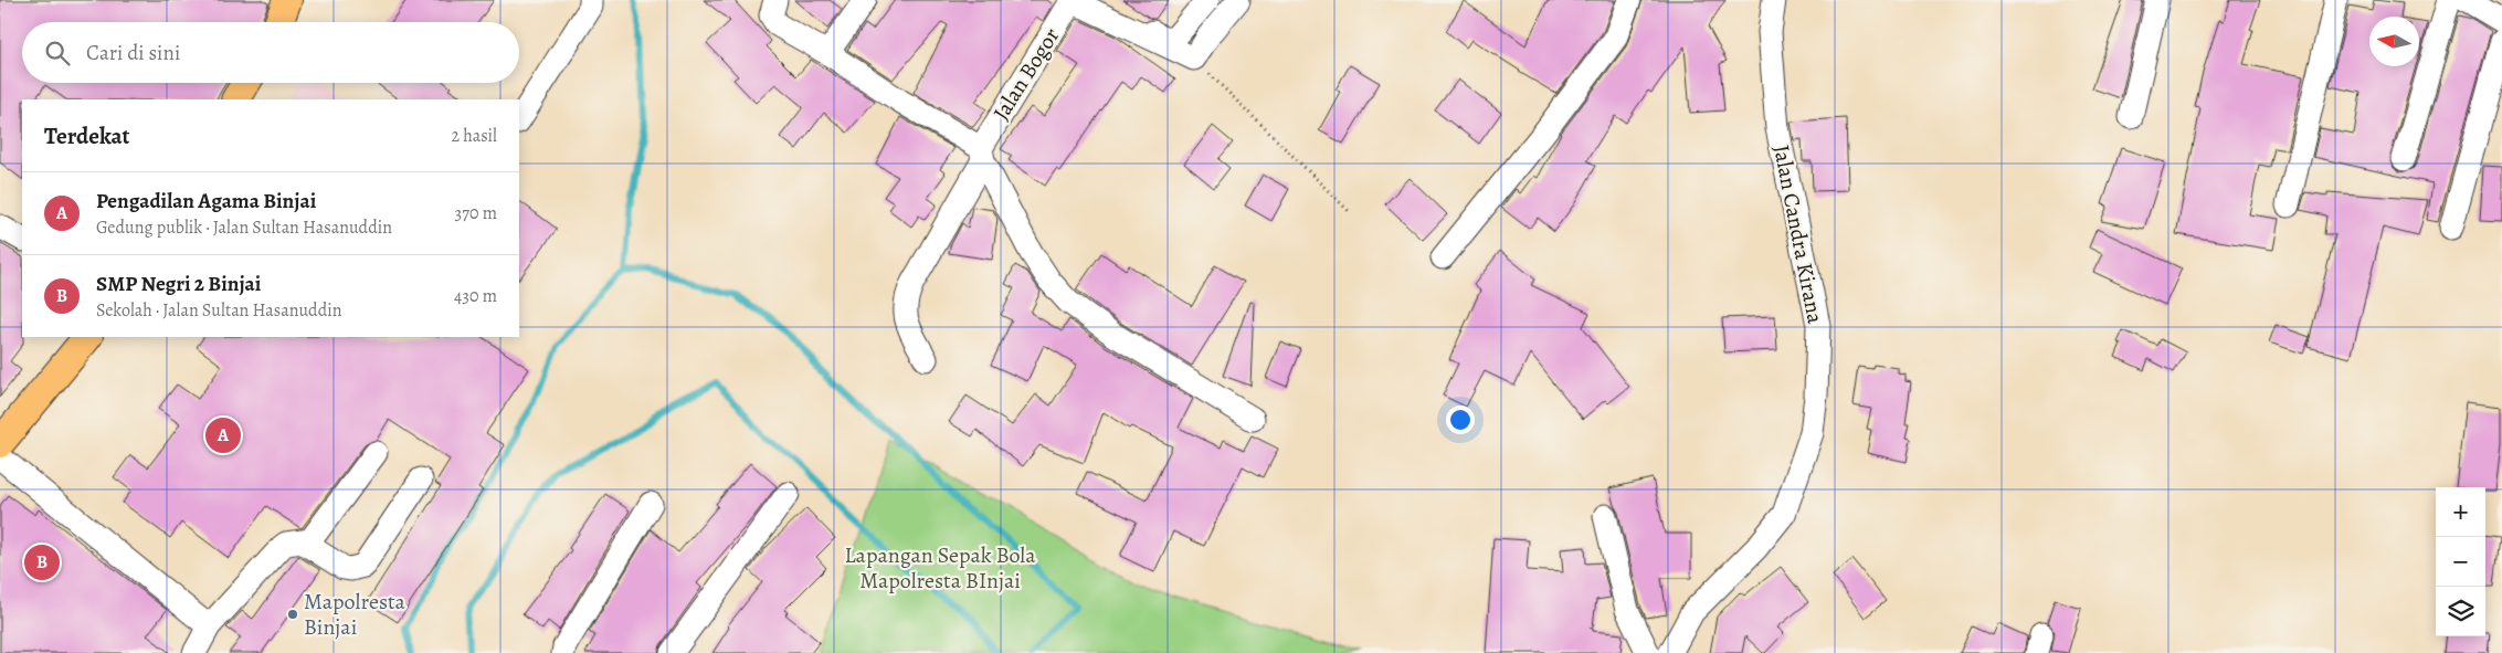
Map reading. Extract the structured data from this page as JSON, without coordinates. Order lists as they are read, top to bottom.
{
  "streets": {
    "street": ["Jalan Bogor", "Jalan Candra Kirana"]
  },
  "parks": ["Lapangan Sepak Bola Mapolresta BInjai"],
  "places": ["Mapolresta Binjai"],
  "north": "left",
  "page": {
    "search": "Cari di sini",
    "heading": ["Terdekat", "2 hasil"],
    "list": [
      {
        "mark": "A",
        "name": "Pengadilan Agama Binjai",
        "note": "Gedung publik · Jalan Sultan Hasanuddin",
        "value": "370 m"
      },
      {
        "mark": "B",
        "name": "SMP Negri 2 Binjai",
        "note": "Sekolah · Jalan Sultan Hasanuddin",
        "value": "430 m"
      }
    ],
    "pins": ["A", "B"],
    "map_buttons": ["+", "−"]
  }
}
